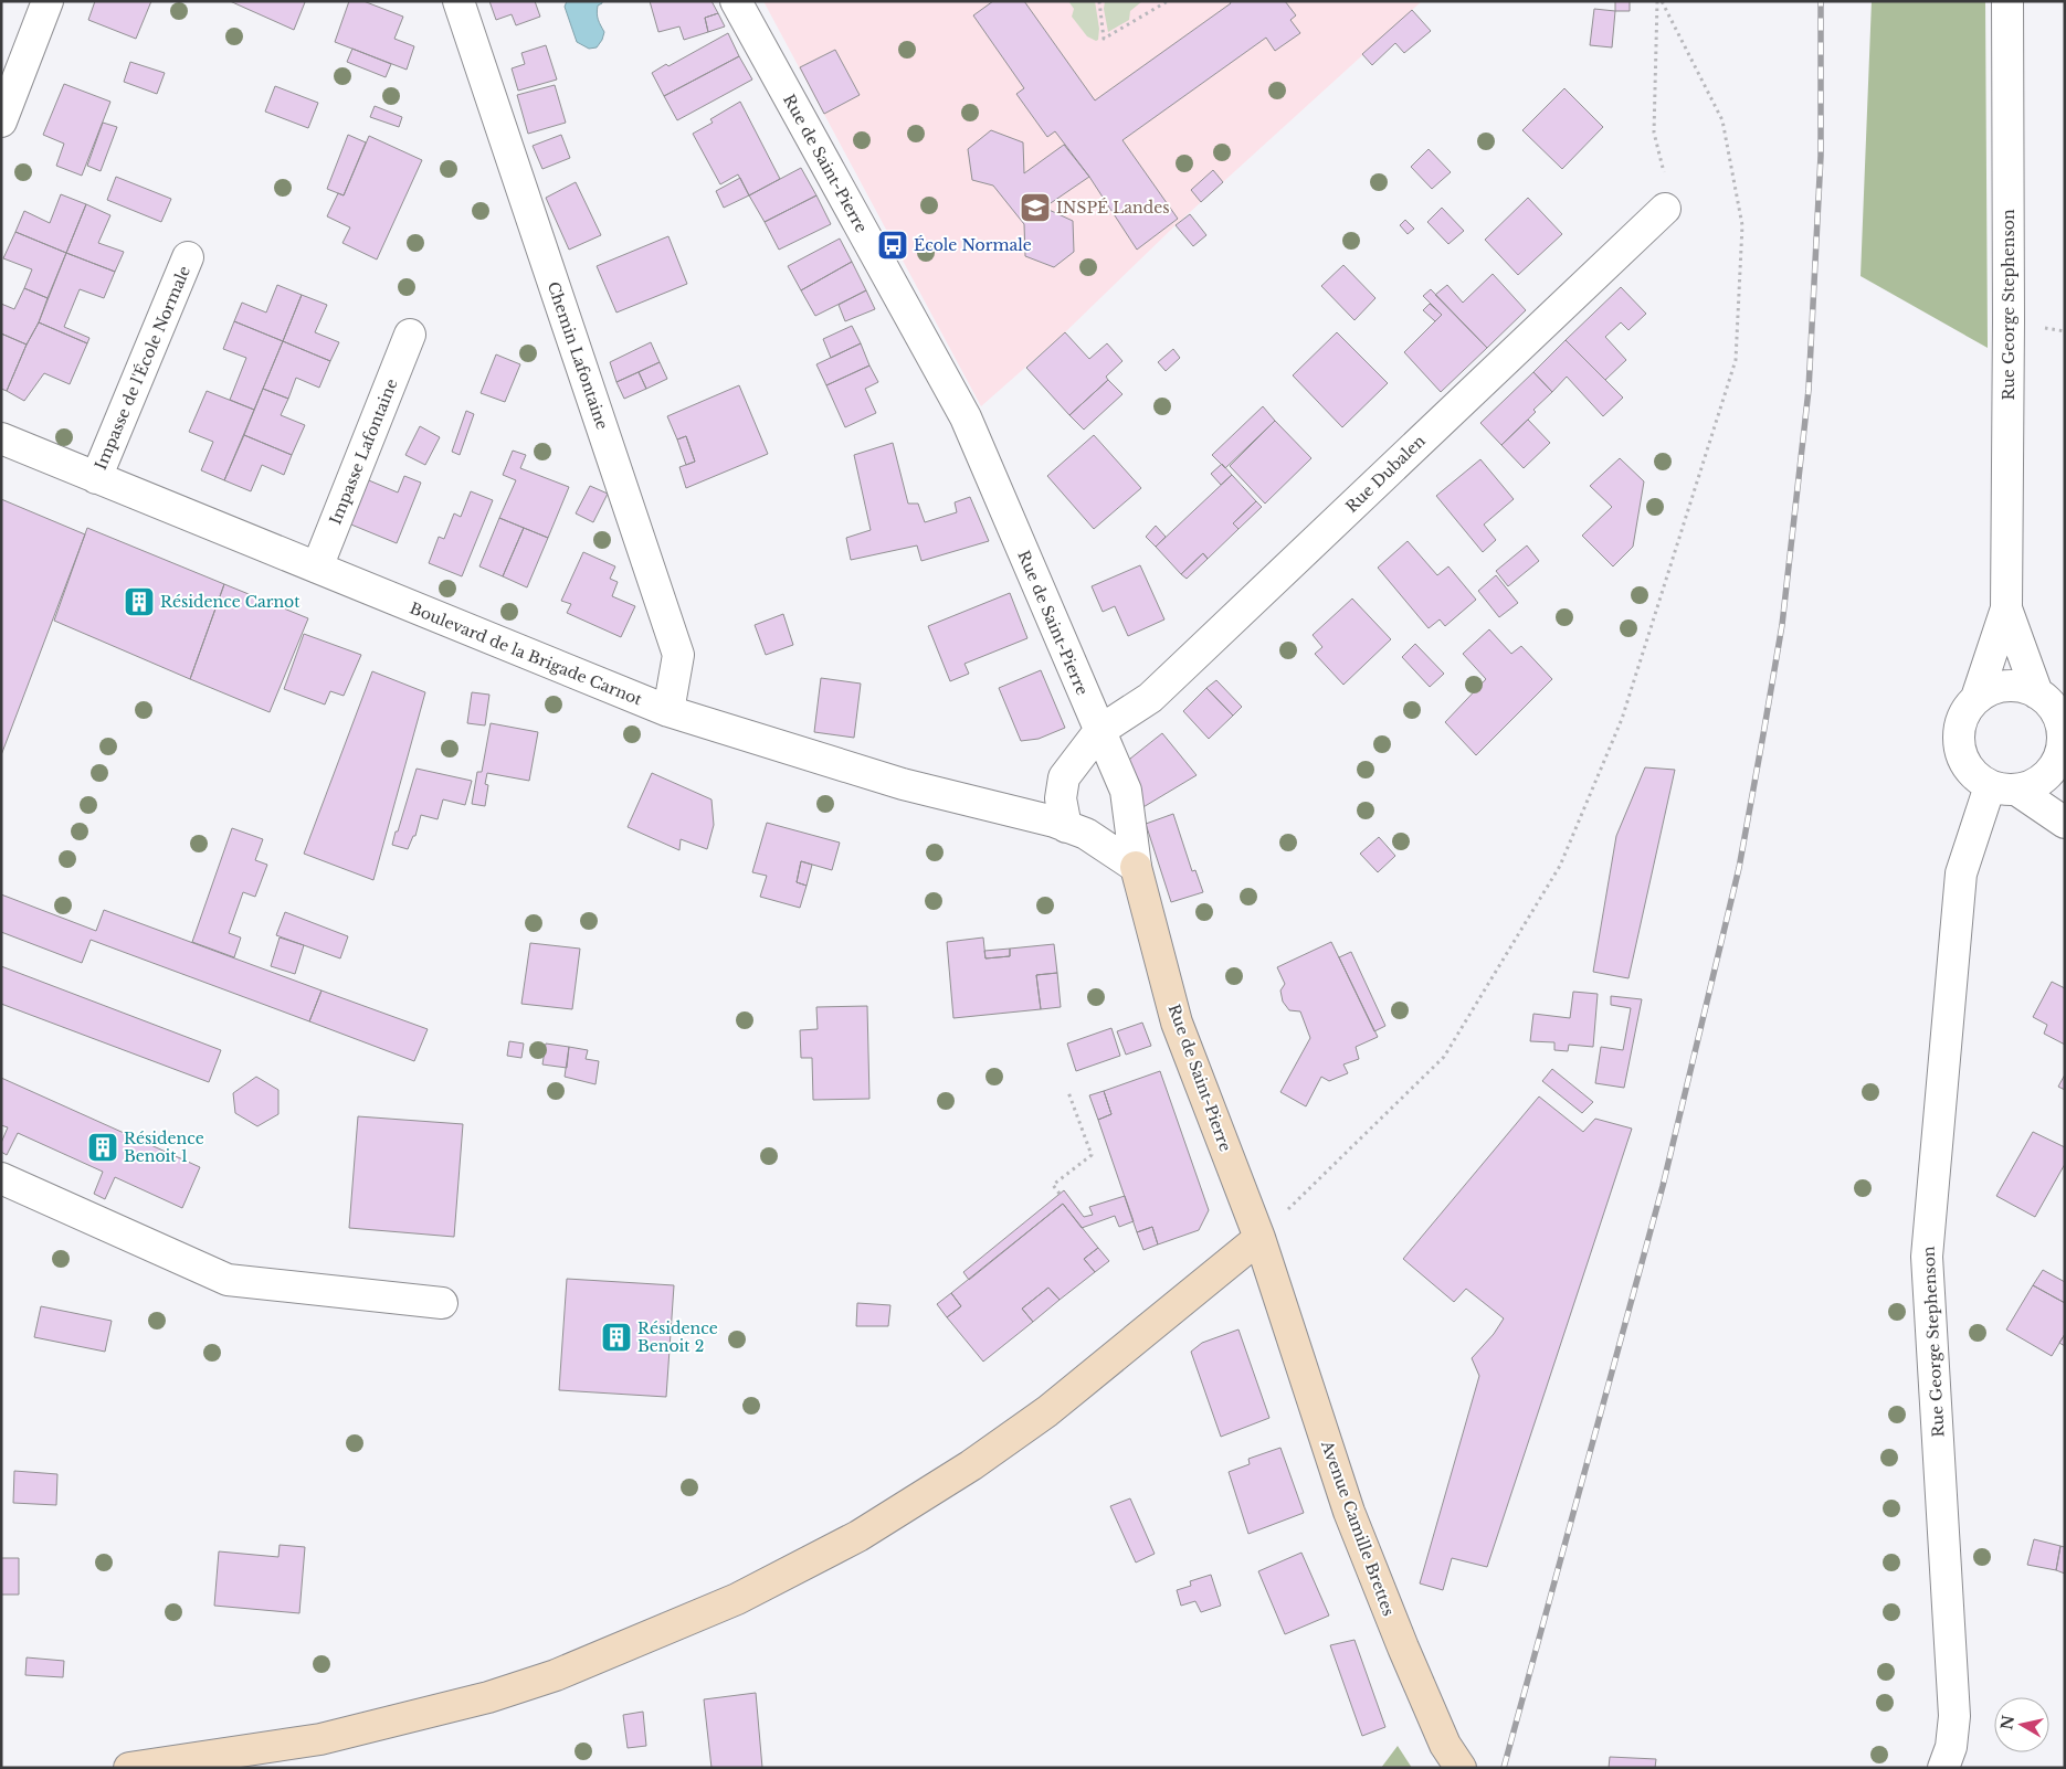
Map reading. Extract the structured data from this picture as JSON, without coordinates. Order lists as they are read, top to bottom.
{
  "streets": {
    "street": [
      "Rue de Saint-Pierre",
      "Rue George Stephenson",
      "Chemin Lafontaine",
      "Impasse de l'École Normale",
      "Impasse Lafontaine",
      "Rue Dubalen",
      "Boulevard de la Brigade Carnot",
      "Avenue Camille Brettes"
    ]
  },
  "crossings": [
    ["Rue de Saint-Pierre", "Rue Dubalen"],
    ["Rue de Saint-Pierre", "Boulevard de la Brigade Carnot"],
    ["Rue de Saint-Pierre", "Avenue Camille Brettes"],
    ["Chemin Lafontaine", "Boulevard de la Brigade Carnot"],
    ["Impasse de l'École Normale", "Boulevard de la Brigade Carnot"],
    ["Impasse Lafontaine", "Boulevard de la Brigade Carnot"]
  ],
  "places": {
    "school or university": ["INSPÉ Landes"],
    "bus stop": ["École Normale"],
    "building": ["Résidence Carnot", "Résidence Benoit 1", "Résidence Benoit 2"]
  },
  "north": "left"
}
